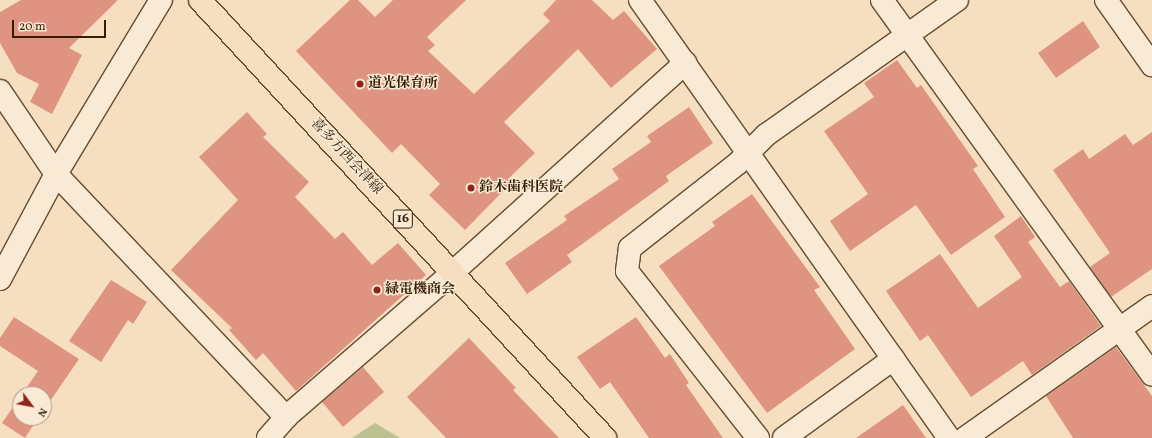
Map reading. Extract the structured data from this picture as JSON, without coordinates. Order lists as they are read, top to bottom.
{
  "streets": {
    "main road": ["喜多方西会津線", "16"]
  },
  "places": ["道光保育所", "鈴木歯科医院", "緑電機商会"],
  "scale_bar": "20 m",
  "north": "bottom right"
}
